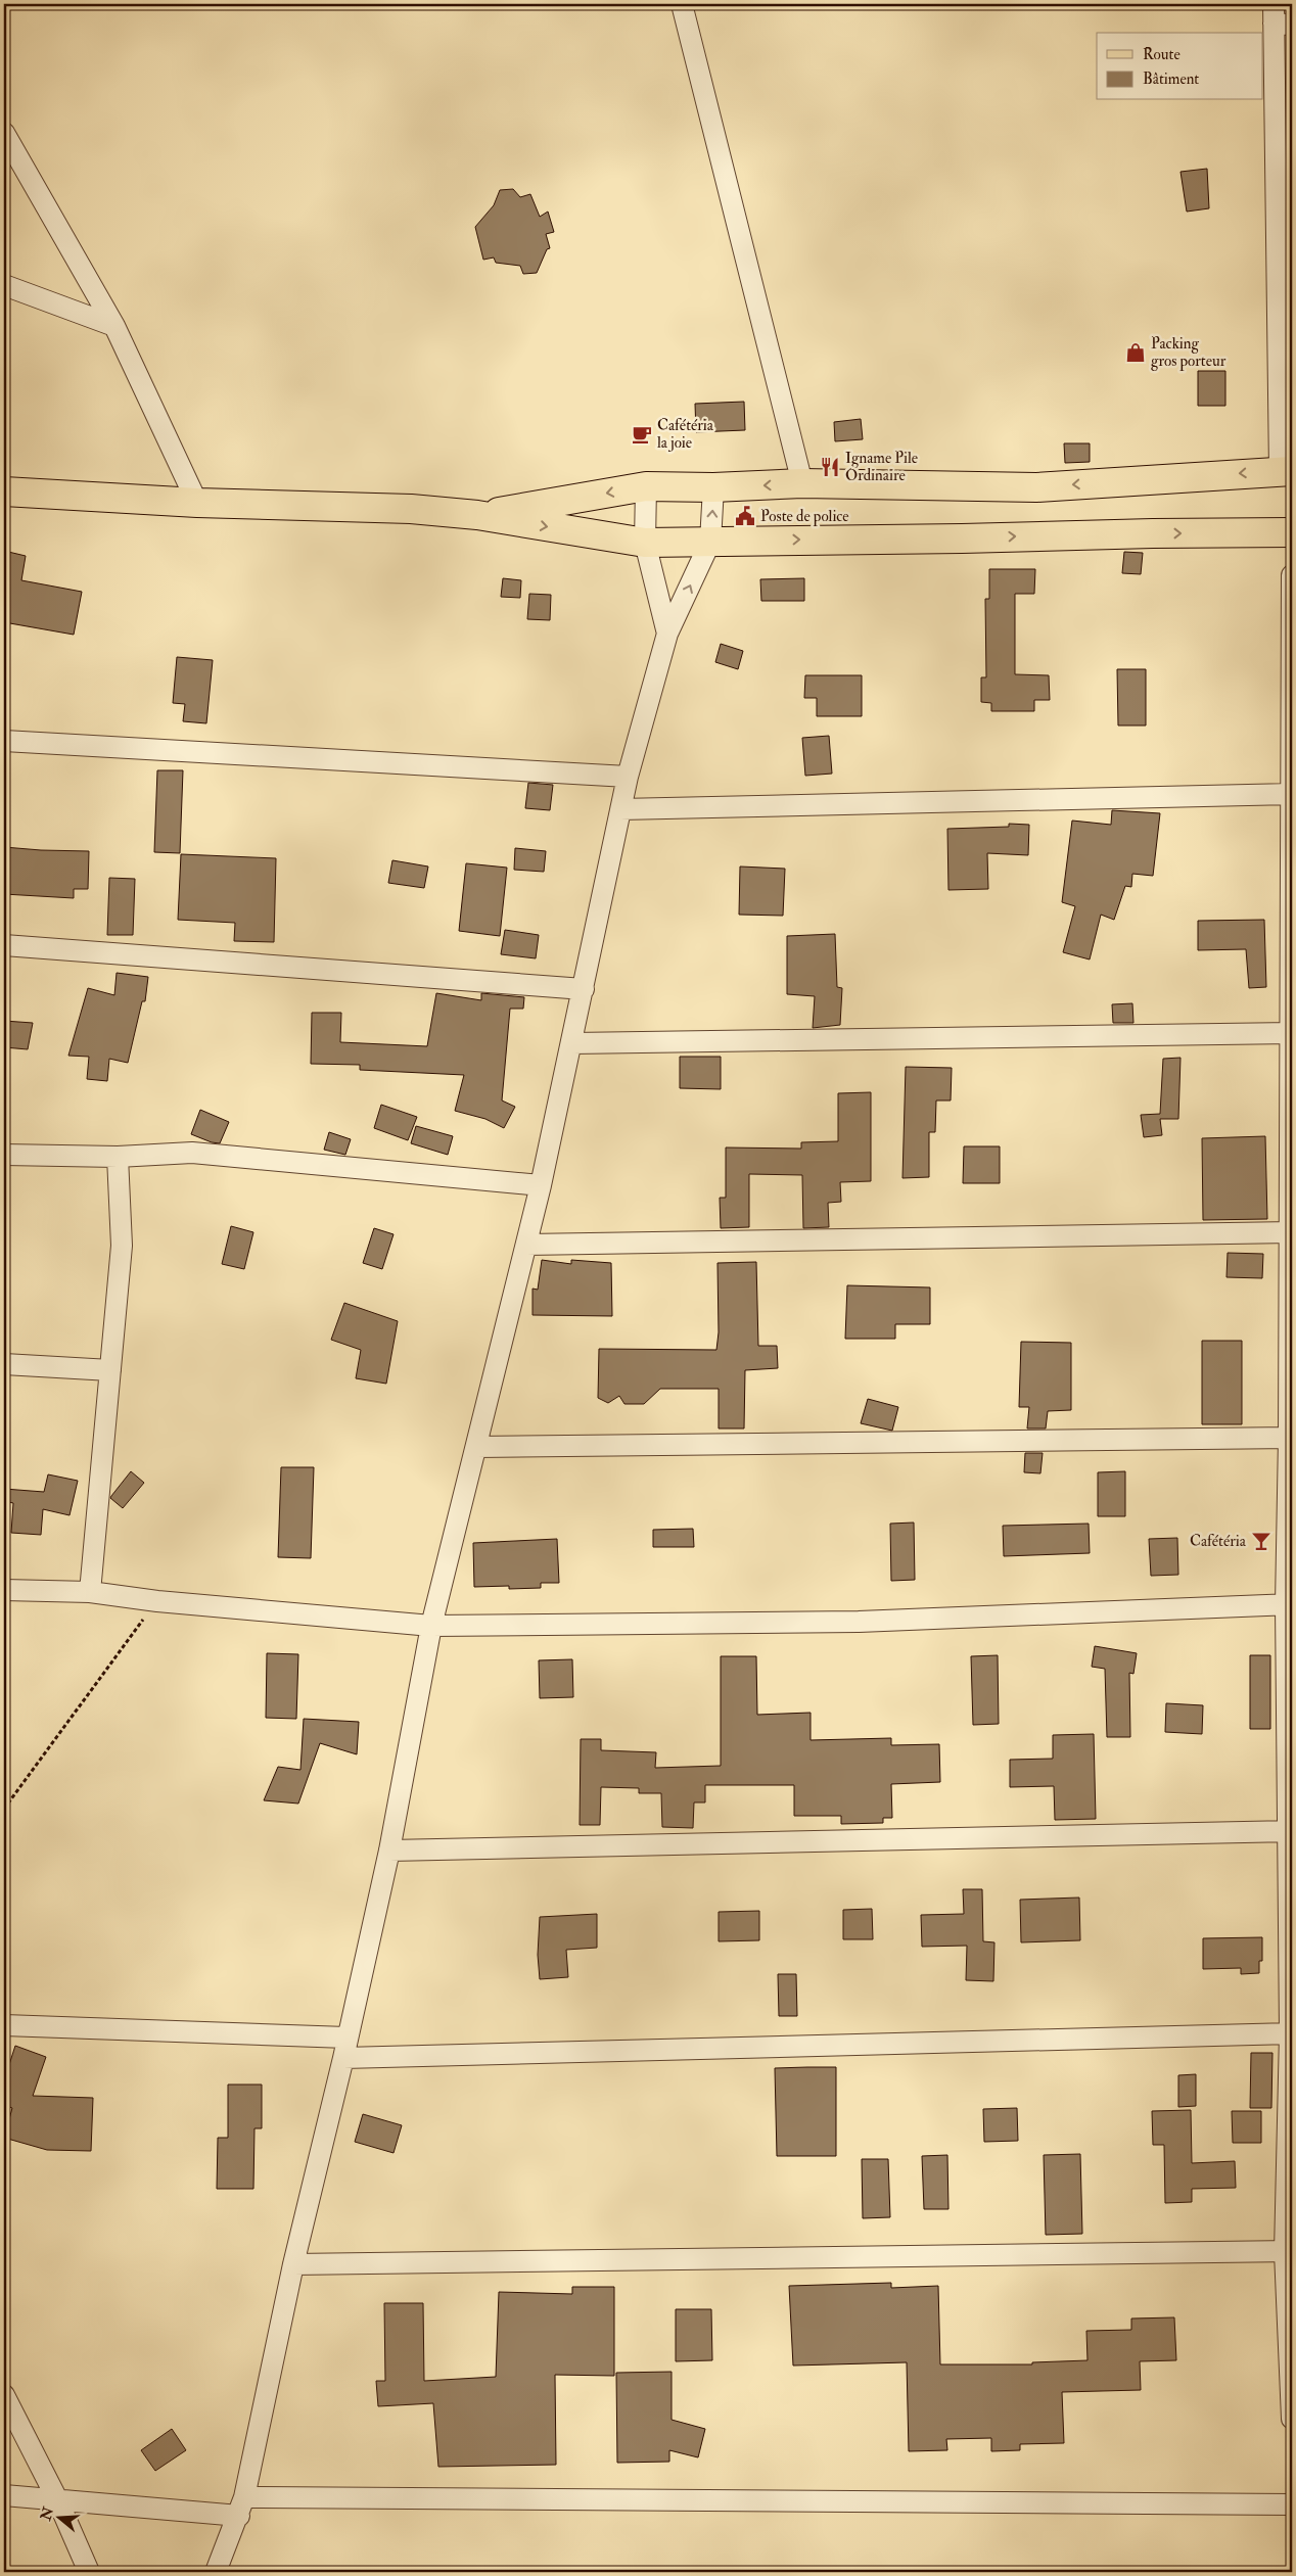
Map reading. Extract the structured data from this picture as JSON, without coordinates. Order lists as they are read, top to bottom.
{
  "places": {
    "shop": ["Packing gros porteur"],
    "cafe": ["Cafétéria la joie"],
    "restaurant": ["Igname Pile Ordinaire"],
    "public building": ["Poste de police"],
    "bar": ["Cafétéria"]
  },
  "legend": ["Route", "Bâtiment"],
  "north": "left"
}
